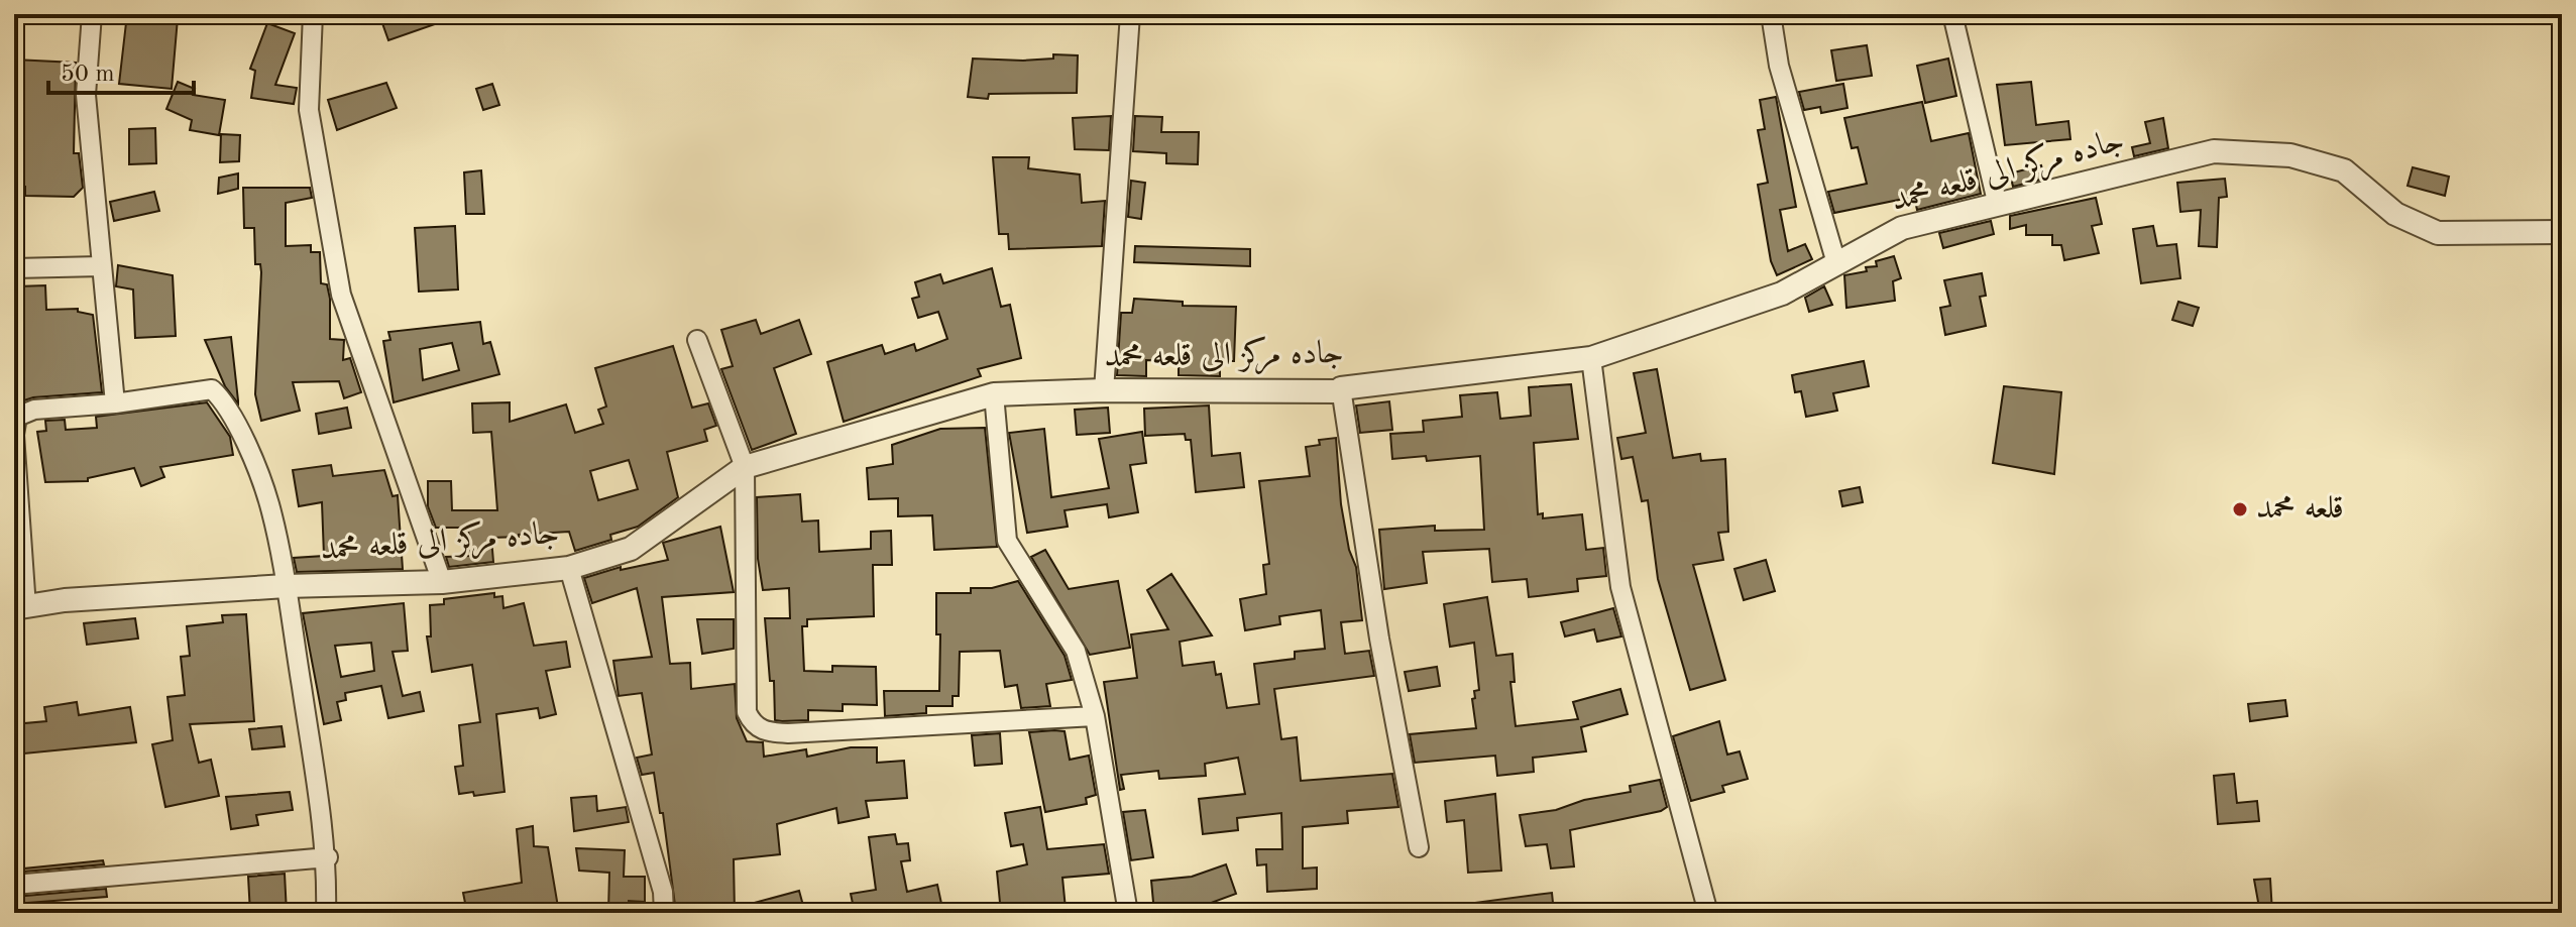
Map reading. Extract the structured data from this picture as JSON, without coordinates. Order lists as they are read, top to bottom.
{
  "streets": {
    "street": ["جاده مرکز الی قلعه محمد"]
  },
  "places": ["قلعه محمد"],
  "scale_bar": "50 m"
}
